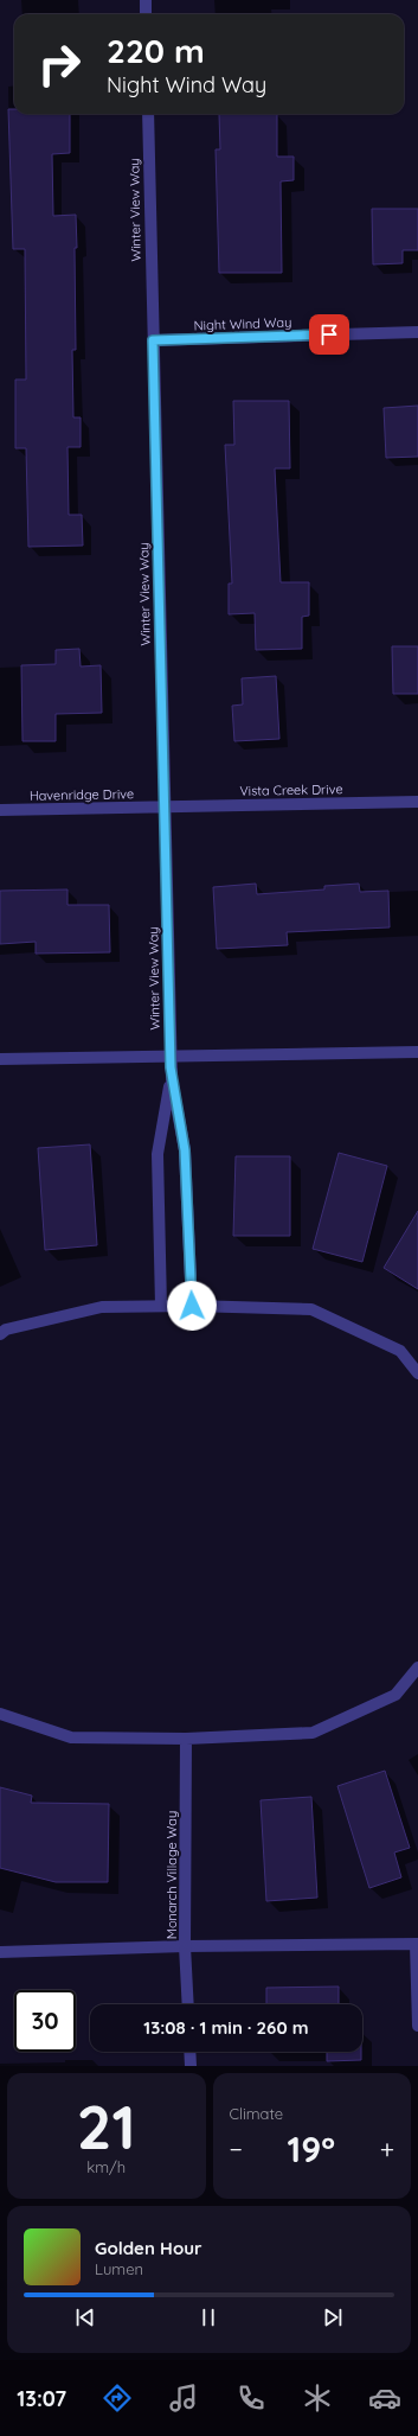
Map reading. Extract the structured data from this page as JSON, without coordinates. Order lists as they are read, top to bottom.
{
  "streets": {
    "street": [
      "Winter View Way",
      "Night Wind Way",
      "Vista Creek Drive",
      "Havenridge Drive",
      "Monarch Village Way"
    ]
  },
  "crossings": [
    ["Winter View Way", "Night Wind Way"],
    ["Winter View Way", "Vista Creek Drive"],
    ["Winter View Way", "Havenridge Drive"],
    ["Vista Creek Drive", "Havenridge Drive"]
  ],
  "page": {
    "turn": ["220 m", "Night Wind Way"],
    "limit": "30",
    "trip": "13:08 · 1 min · 260 m",
    "tile": [
      ["21", "km/h"],
      "Climate"
    ],
    "heat": ["−", "19°", "+"],
    "song": ["Golden Hour", "Lumen"],
    "tabs": "13:07"
  }
}
